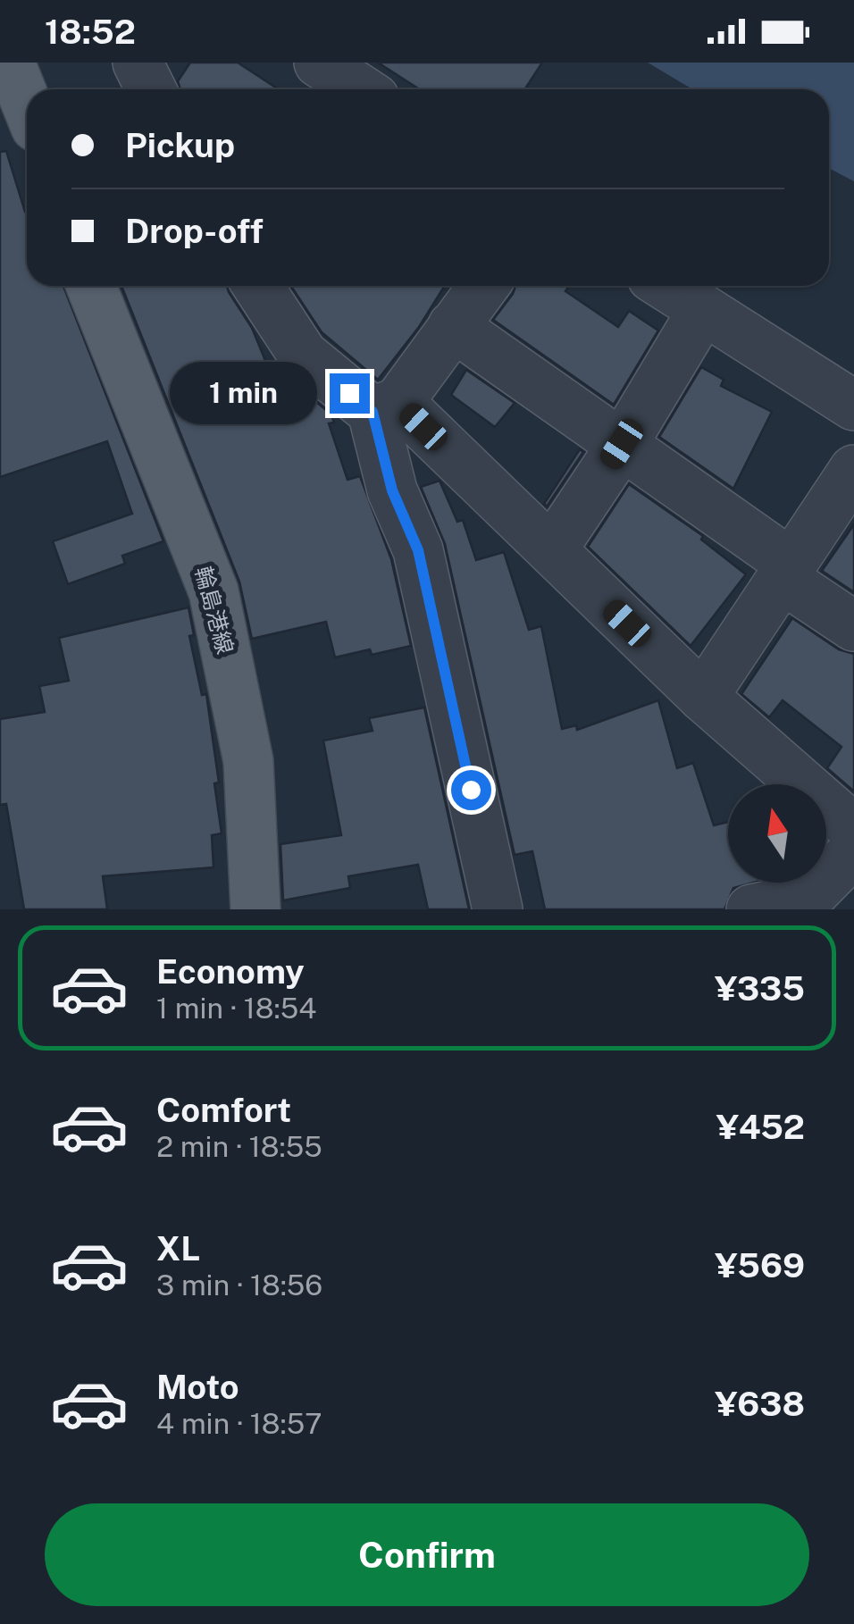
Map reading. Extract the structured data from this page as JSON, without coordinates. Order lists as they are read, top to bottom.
{
  "streets": {
    "main road": ["輪島港線"]
  },
  "north": "top",
  "page": {
    "status": "18:52",
    "banner": ["Pickup", "Drop-off"],
    "bubble": "1 min",
    "list": [
      {
        "name": "Economy",
        "note": "1 min · 18:54",
        "value": "¥335"
      },
      {
        "name": "Comfort",
        "note": "2 min · 18:55",
        "value": "¥452"
      },
      {
        "name": "XL",
        "note": "3 min · 18:56",
        "value": "¥569"
      },
      {
        "name": "Moto",
        "note": "4 min · 18:57",
        "value": "¥638"
      }
    ],
    "buttons": "Confirm"
  }
}
